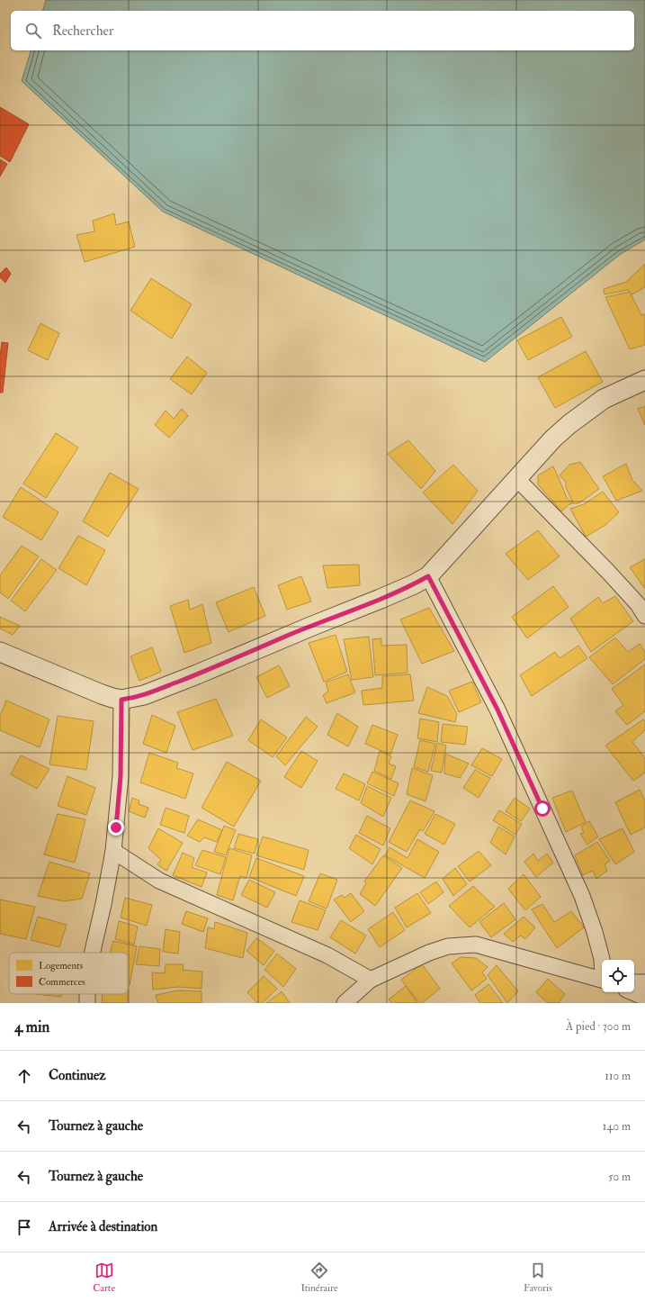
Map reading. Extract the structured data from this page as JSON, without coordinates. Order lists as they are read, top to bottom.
{
  "legend": ["Logements", "Commerces"],
  "page": {
    "search": "Rechercher",
    "heading": ["4 min", "À pied · 300 m"],
    "list": [
      ["Continuez", "110 m"],
      ["Tournez à gauche", "140 m"],
      ["Tournez à gauche", "50 m"],
      "Arrivée à destination"
    ],
    "nav": ["Carte", "Itinéraire", "Favoris"]
  }
}
